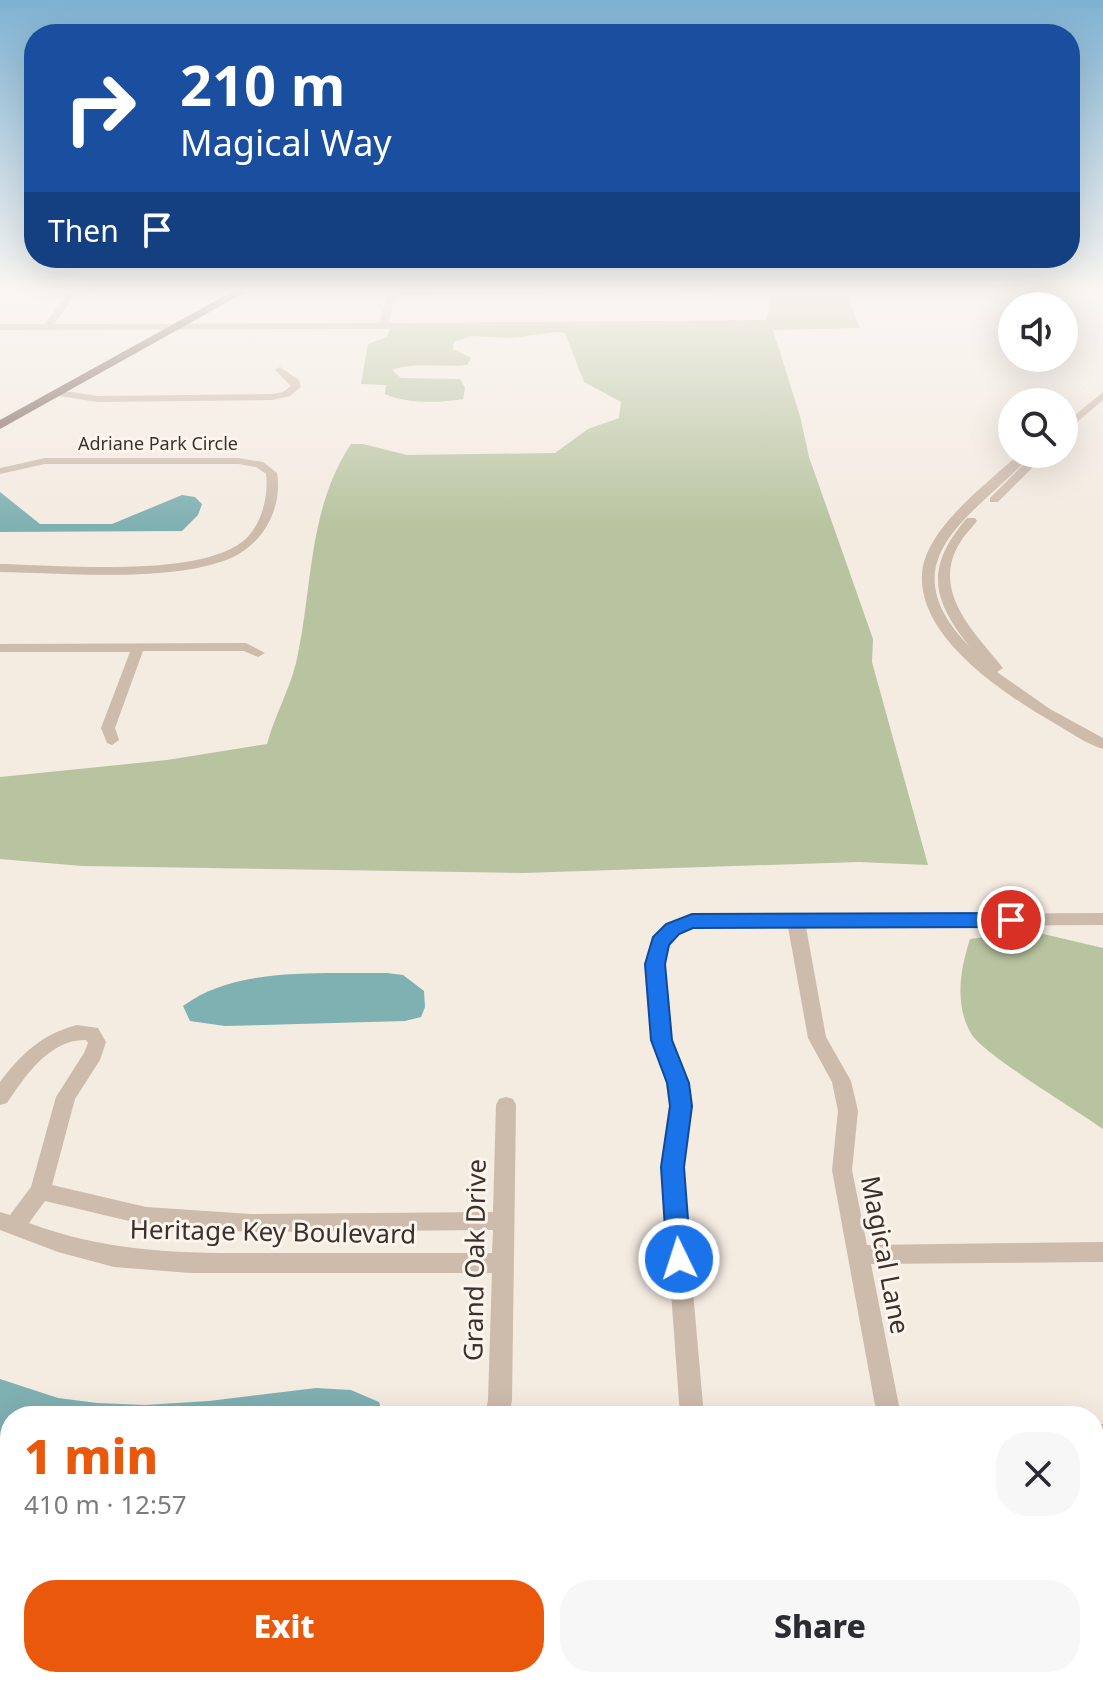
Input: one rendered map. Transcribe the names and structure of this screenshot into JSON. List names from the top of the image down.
{
  "streets": {
    "street": [
      "Adriane Park Circle",
      "Heritage Key Boulevard",
      "Magical Lane",
      "Grand Oak Drive"
    ]
  },
  "crossings": [
    ["Heritage Key Boulevard", "Grand Oak Drive"]
  ],
  "page": {
    "turn": ["210 m", "Magical Way"],
    "then": "Then",
    "heading": ["1 min", "410 m · 12:57"],
    "buttons": ["Exit", "Share"]
  }
}
